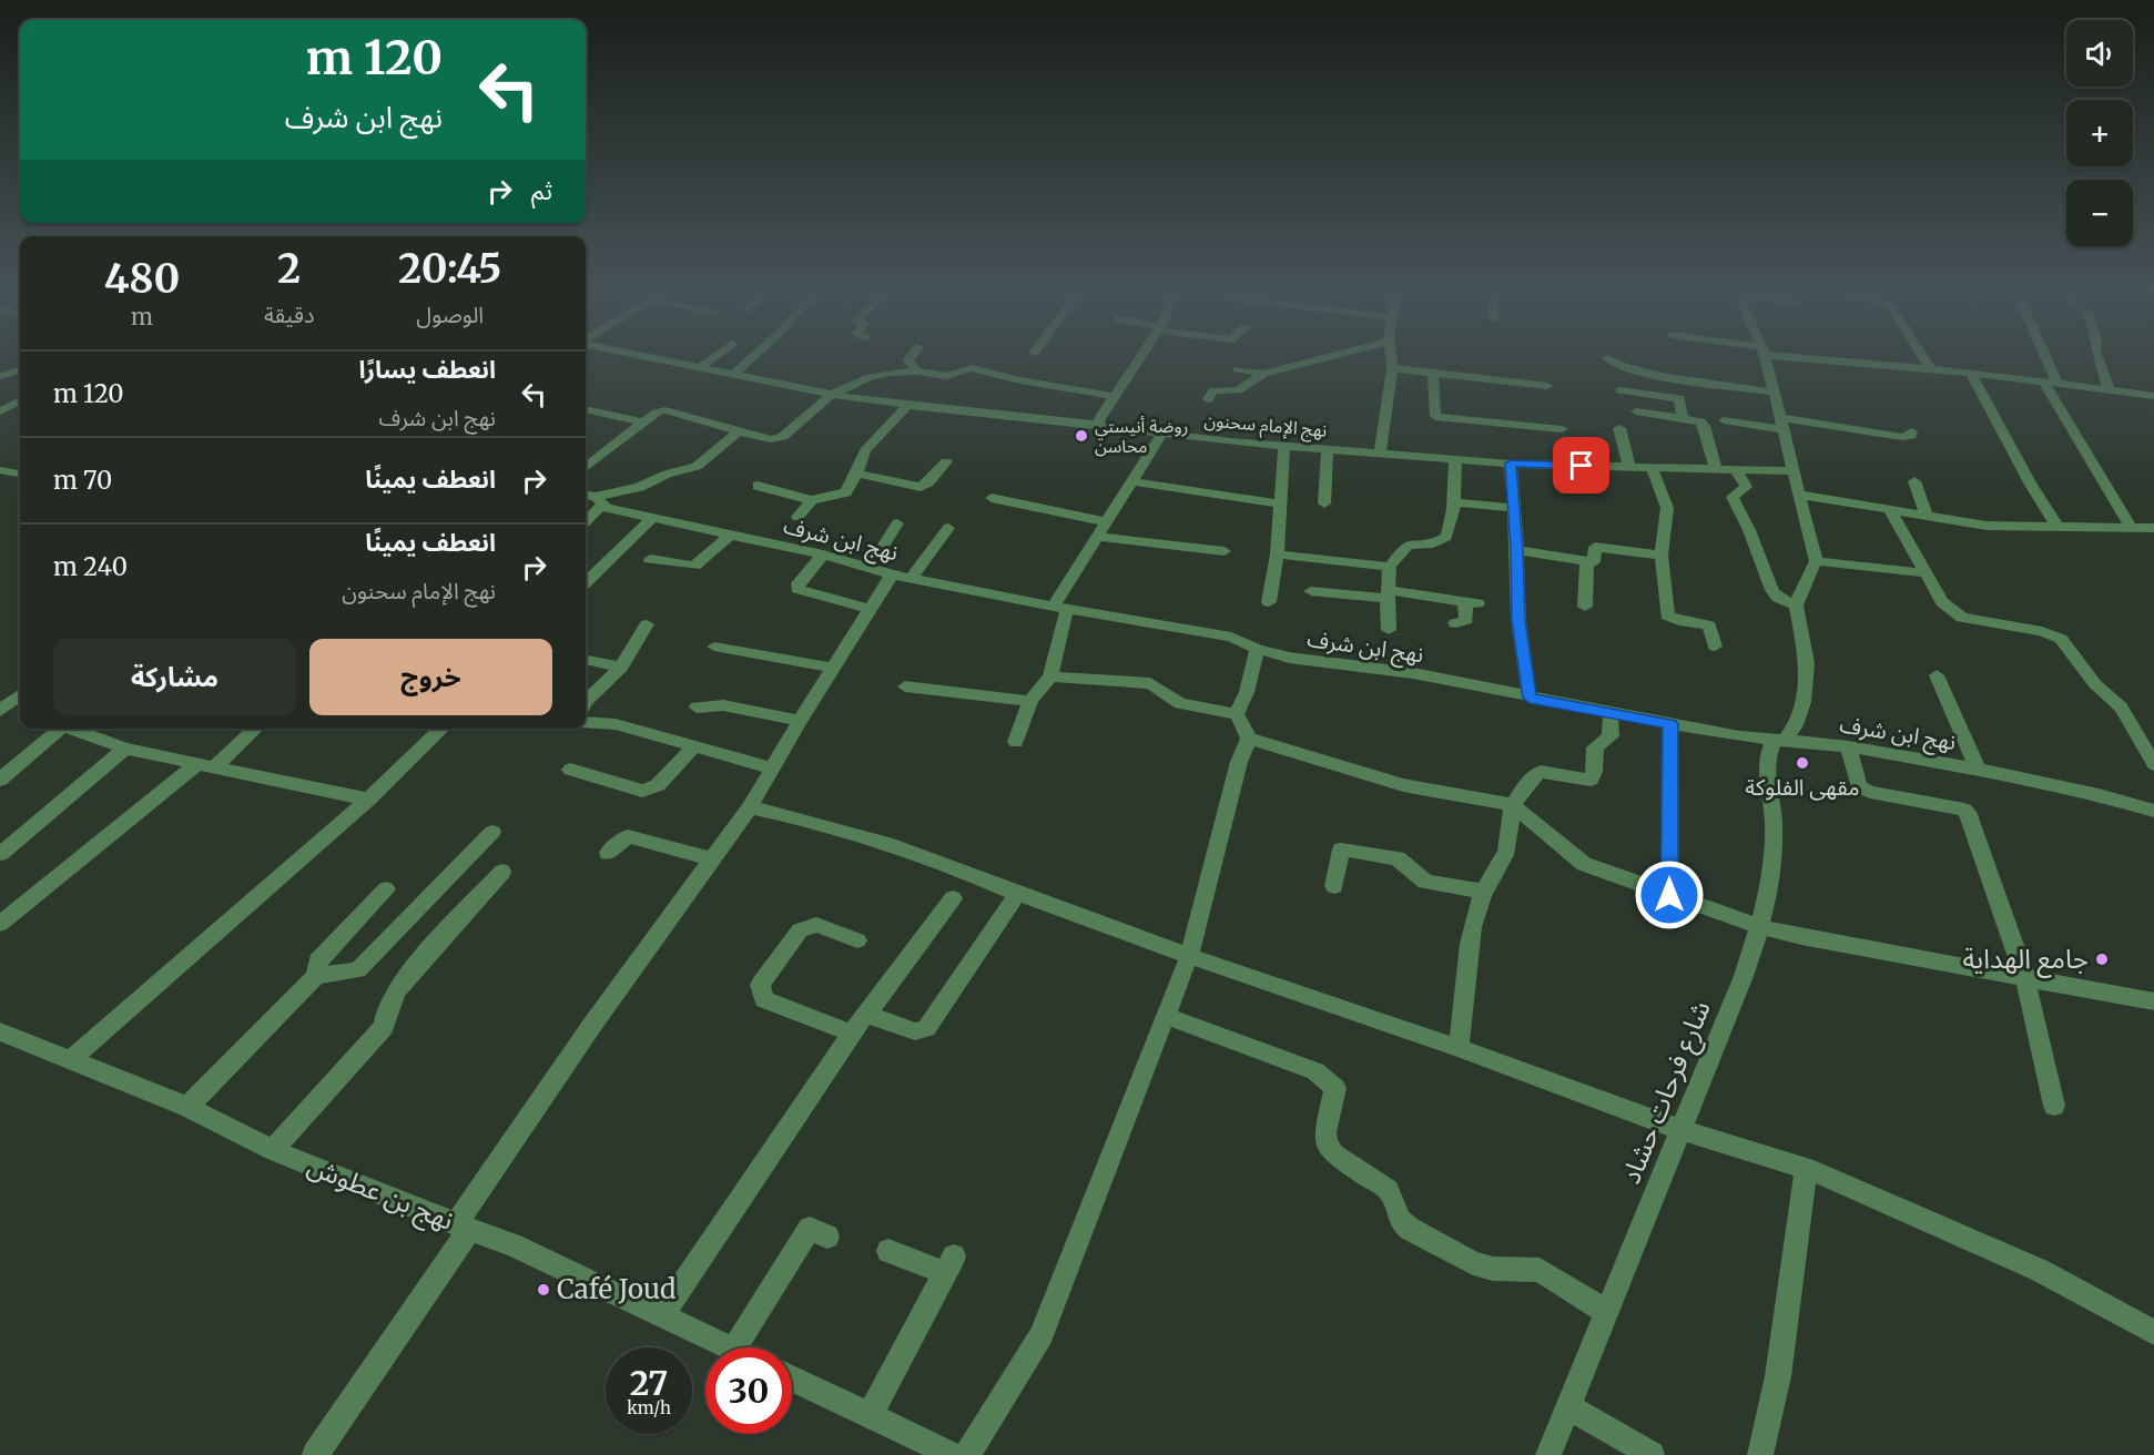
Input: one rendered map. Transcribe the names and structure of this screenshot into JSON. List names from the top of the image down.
{
  "streets": {
    "street": [
      "نهج الإمام سحنون",
      "نهج ابن شرف",
      "شارع فرحات حشاد",
      "نهج بن عطوش"
    ]
  },
  "crossings": [
    ["نهج ابن شرف", "شارع فرحات حشاد"]
  ],
  "places": [
    "روضة أنيستي محاسن",
    "مقهى الفلوكة",
    "جامع الهداية",
    "Café Joud"
  ],
  "page": {
    "map_buttons": ["+", "−"],
    "turn": ["120 m", "نهج ابن شرف"],
    "then": "ثم",
    "eta": [
      "20:45",
      "الوصول",
      "2",
      "دقيقة",
      "480",
      "m"
    ],
    "list": [
      {
        "name": "انعطف يسارًا",
        "note": "نهج ابن شرف",
        "value": "120 m"
      },
      {
        "name": "انعطف يمينًا",
        "value": "70 m"
      },
      {
        "name": "انعطف يمينًا",
        "note": "نهج الإمام سحنون",
        "value": "240 m"
      }
    ],
    "buttons": ["خروج", "مشاركة"],
    "speed": "27 km/h",
    "limit": "30"
  }
}
